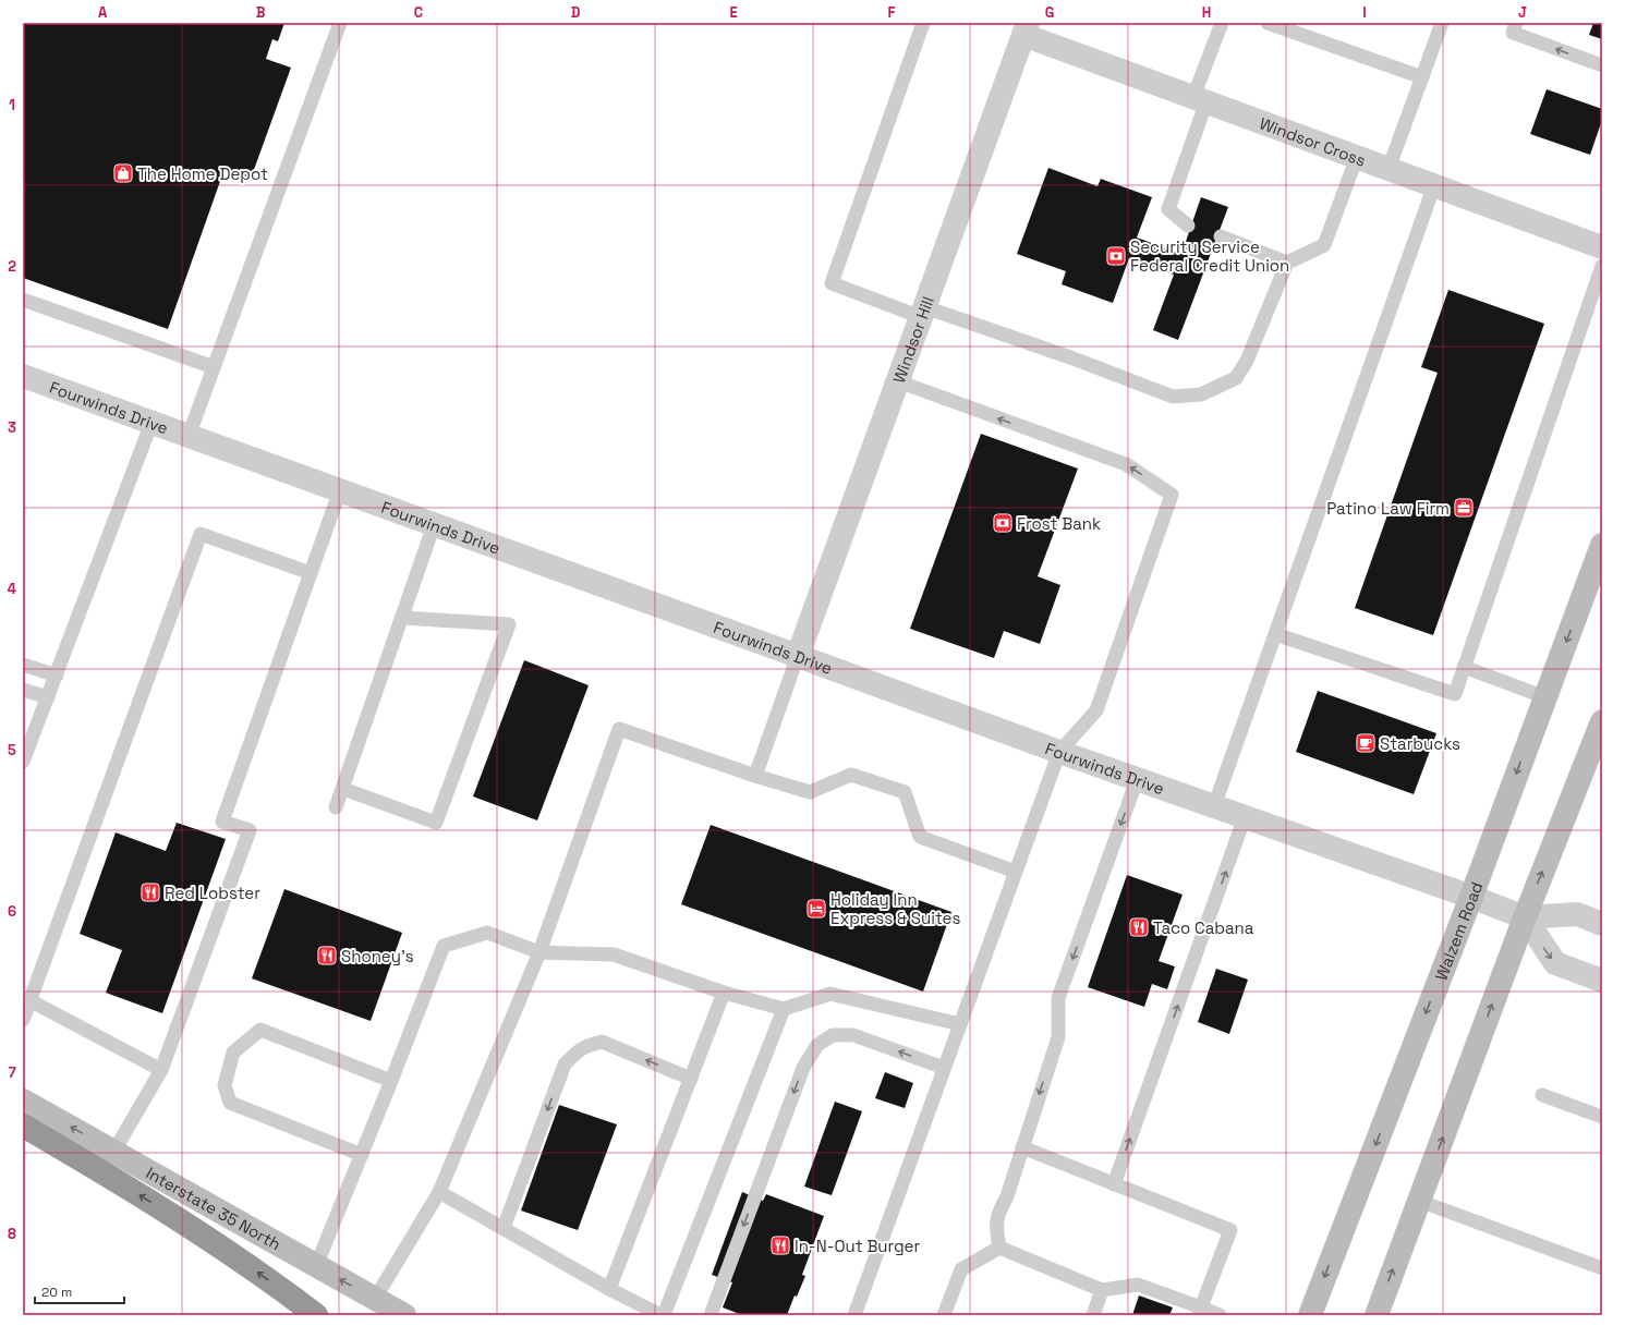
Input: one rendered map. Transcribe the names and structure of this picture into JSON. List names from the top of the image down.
{
  "streets": {
    "main road": ["Walzem Road", "Interstate 35 North"],
    "street": ["Windsor Cross", "Windsor Hill", "Fourwinds Drive"]
  },
  "crossings": [
    ["Windsor Cross", "Windsor Hill"],
    ["Windsor Hill", "Fourwinds Drive"],
    ["Fourwinds Drive", "Walzem Road"]
  ],
  "one_way": ["Interstate 35 North"],
  "places": {
    "shop": ["The Home Depot"],
    "bank": ["Security Service Federal Credit Union", "Frost Bank"],
    "office": ["Patino Law Firm"],
    "cafe": ["Starbucks"],
    "restaurant": [
      "Red Lobster",
      "Taco Cabana",
      "Shoney's",
      "In-N-Out Burger"
    ],
    "hotel": ["Holiday Inn Express & Suites"]
  },
  "scale_bar": "20 m",
  "grid": {
    "columns": [
      "A",
      "B",
      "C",
      "D",
      "E",
      "F",
      "G",
      "H",
      "I",
      "J"
    ],
    "rows": [
      "1",
      "2",
      "3",
      "4",
      "5",
      "6",
      "7",
      "8"
    ]
  }
}
